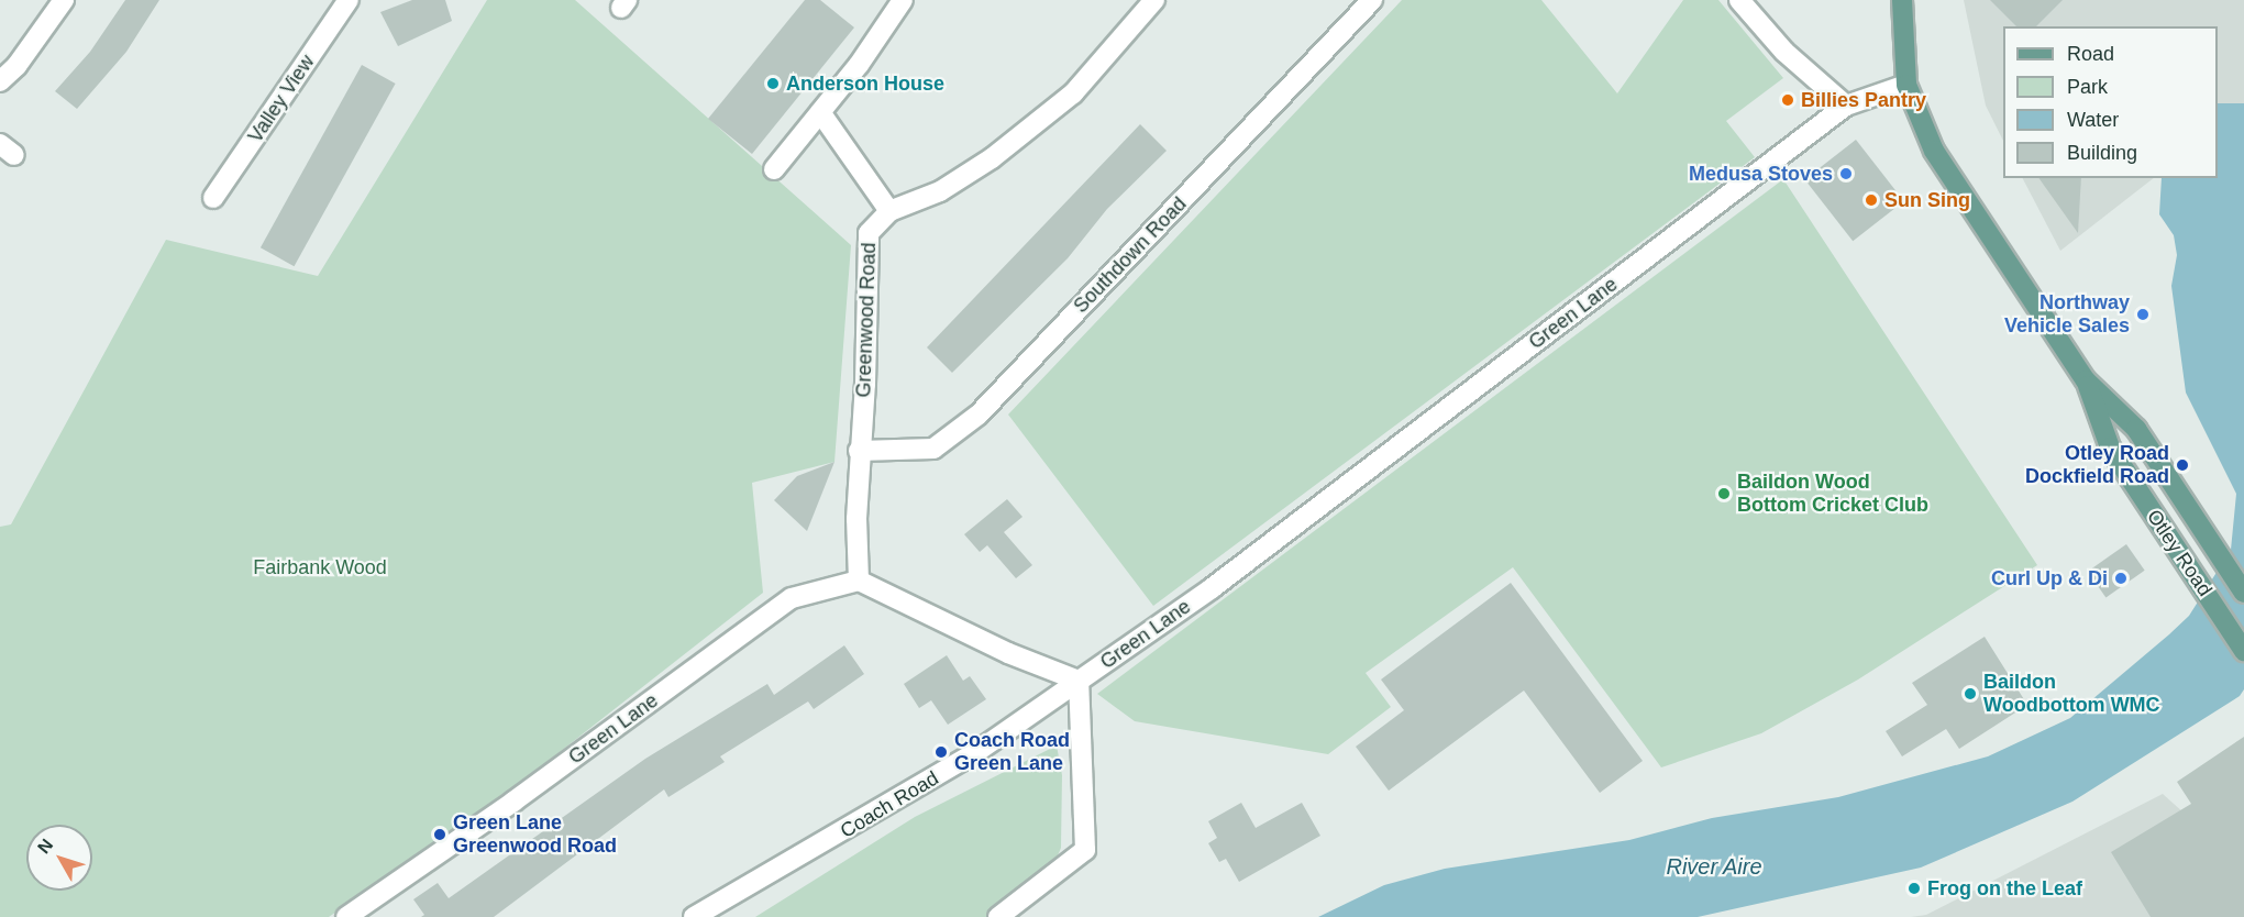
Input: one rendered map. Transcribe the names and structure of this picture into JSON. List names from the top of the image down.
{
  "streets": {
    "main road": ["Otley Road"],
    "street": [
      "Valley View",
      "Southdown Road",
      "Green Lane",
      "Greenwood Road",
      "Coach Road"
    ]
  },
  "crossings": [
    ["Southdown Road", "Greenwood Road"],
    ["Green Lane", "Greenwood Road"],
    ["Green Lane", "Otley Road"],
    ["Green Lane", "Coach Road"]
  ],
  "water": ["River Aire"],
  "parks": ["Fairbank Wood"],
  "places": [
    "Anderson House",
    "Billies Pantry",
    "Medusa Stoves",
    "Sun Sing",
    "Northway Vehicle Sales",
    "Otley Road Dockfield Road",
    "Baildon Wood Bottom Cricket Club",
    "Curl Up & Di",
    "Baildon Woodbottom WMC",
    "Coach Road Green Lane",
    "Green Lane Greenwood Road",
    "Frog on the Leaf"
  ],
  "legend": [
    "Road",
    "Park",
    "Water",
    "Building"
  ],
  "north": "top left"
}
